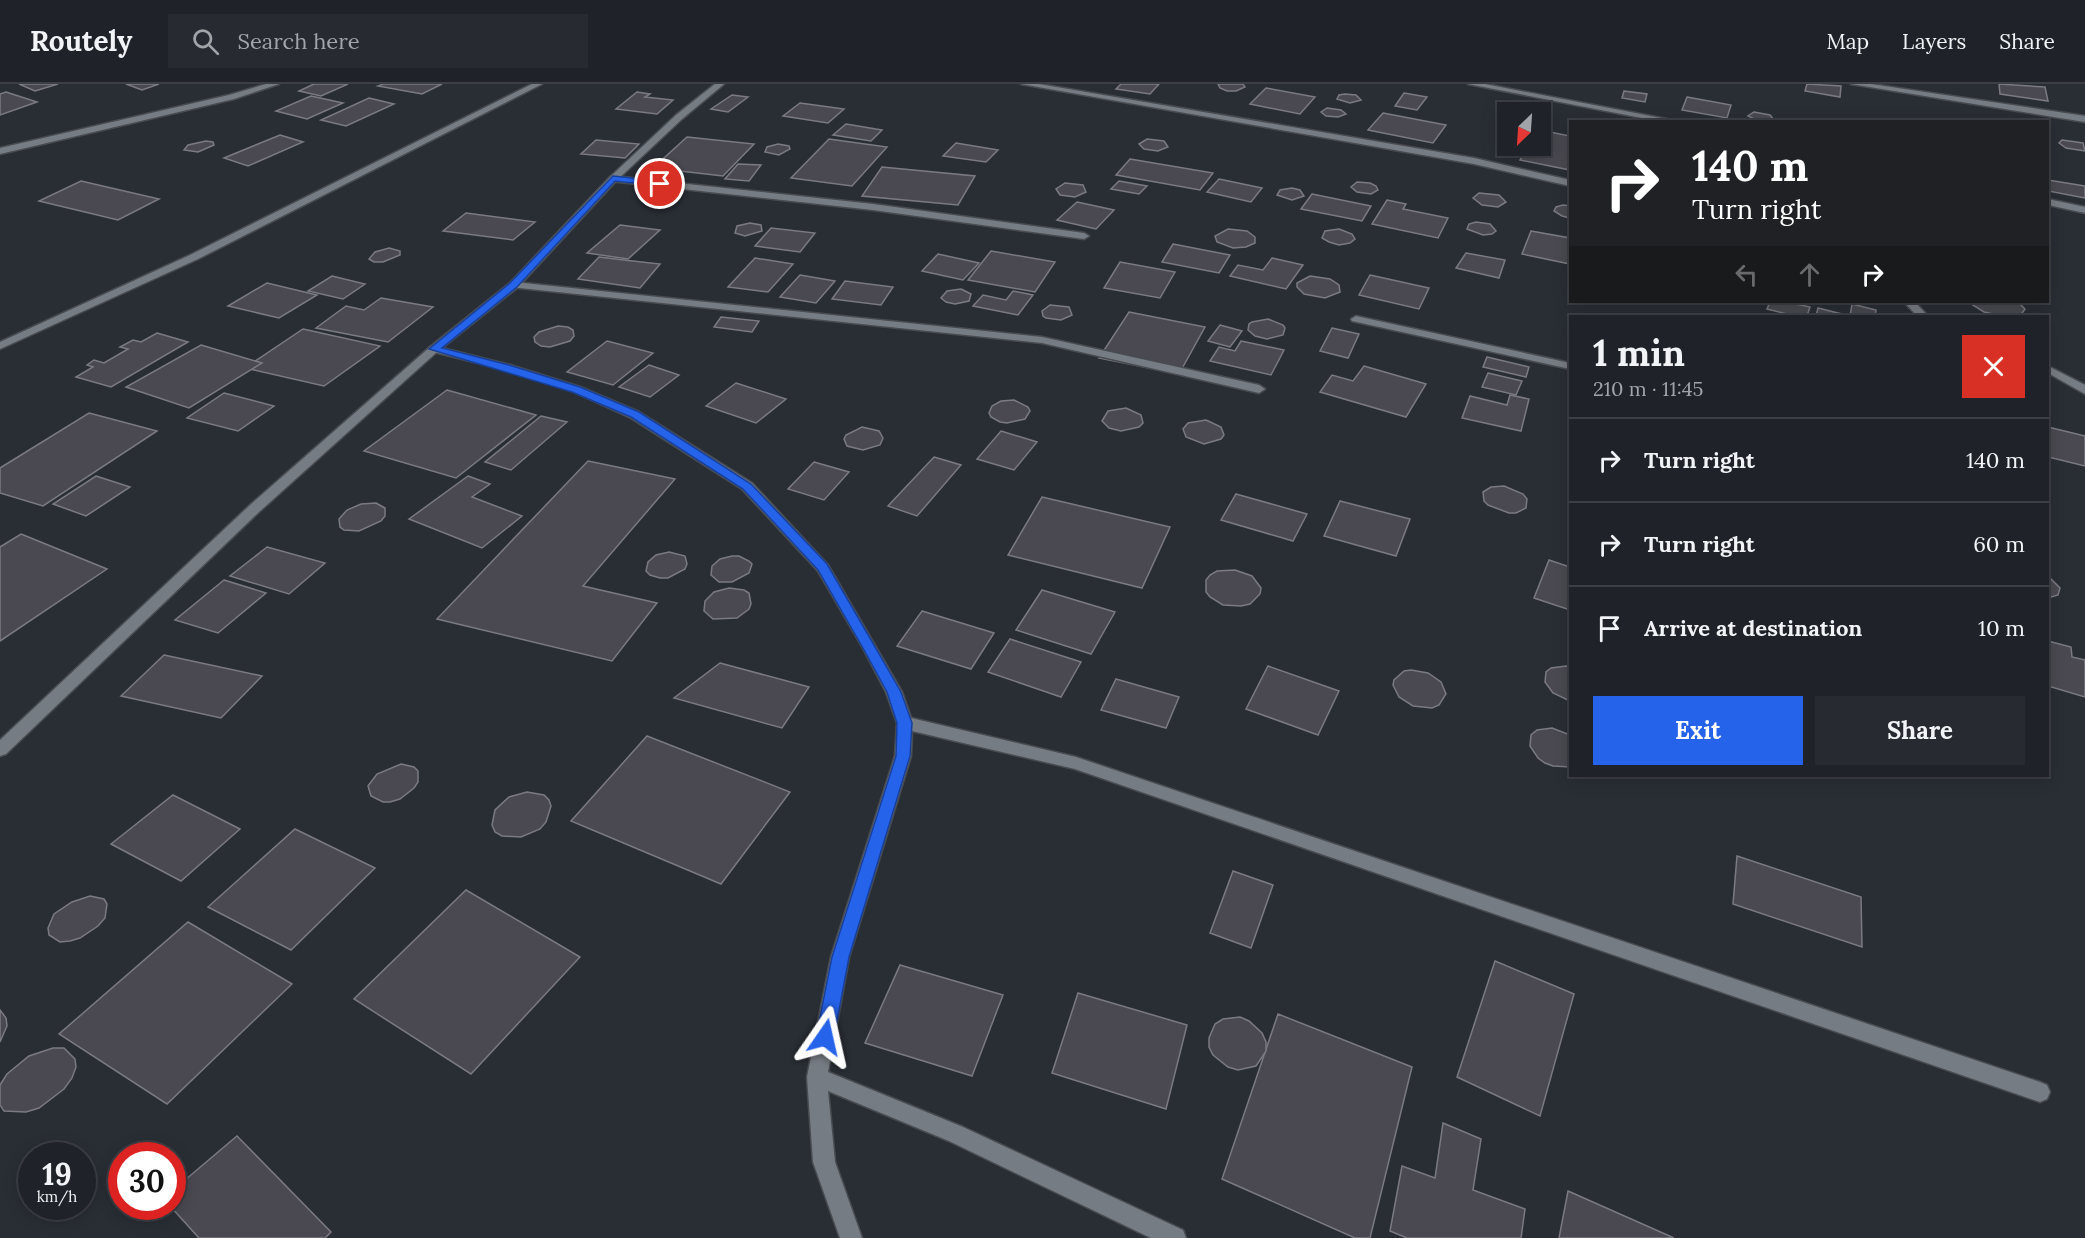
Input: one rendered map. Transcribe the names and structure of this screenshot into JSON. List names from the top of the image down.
{
  "north": "bottom left",
  "page": {
    "header": "Routely",
    "search": "Search here",
    "nav": ["Map", "Layers", "Share"],
    "turn": ["140 m", "Turn right"],
    "heading": ["1 min", "210 m · 11:45"],
    "list": [
      {
        "name": "Turn right",
        "value": "140 m"
      },
      {
        "name": "Turn right",
        "value": "60 m"
      },
      {
        "name": "Arrive at destination",
        "value": "10 m"
      }
    ],
    "buttons": ["Exit", "Share"],
    "speed": "19 km/h",
    "limit": "30"
  }
}
